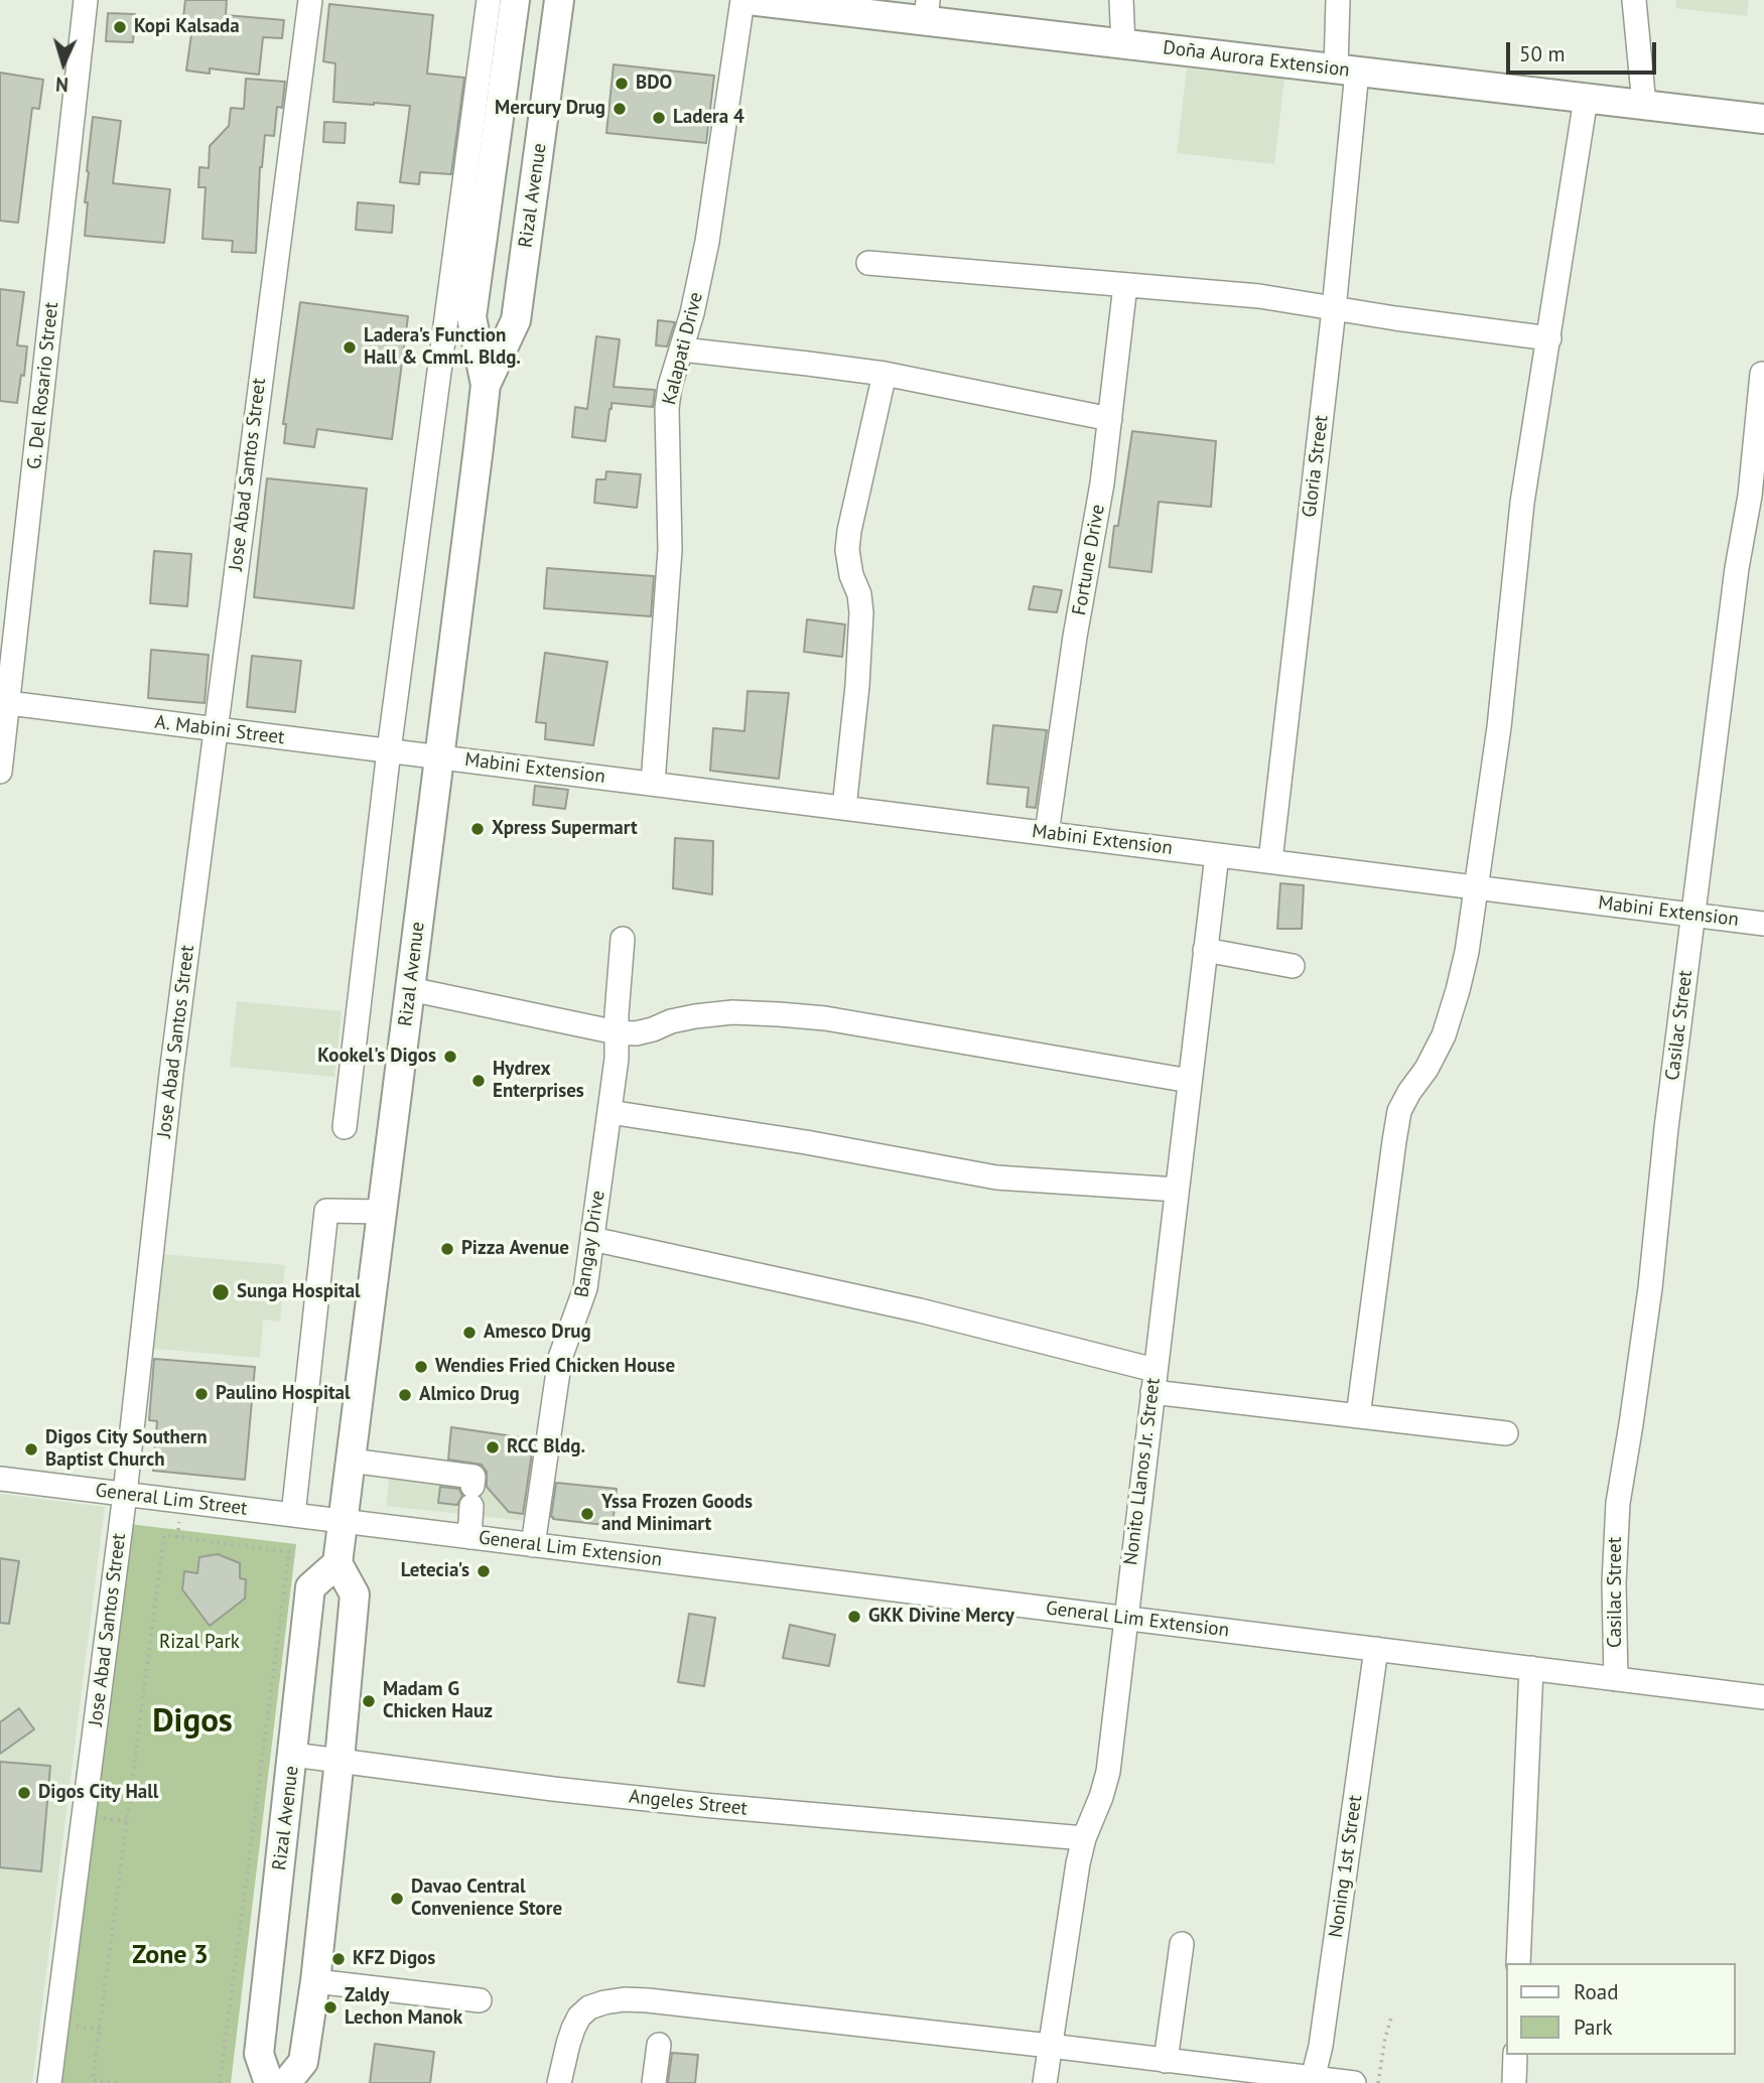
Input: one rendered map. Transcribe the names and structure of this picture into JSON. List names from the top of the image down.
{
  "streets": {
    "main road": ["Doña Aurora Extension", "Rizal Avenue"],
    "street": [
      "Kalapati Drive",
      "G. Del Rosario Street",
      "Gloria Street",
      "Jose Abad Santos Street",
      "Fortune Drive",
      "A. Mabini Street",
      "Mabini Extension",
      "Casilac Street",
      "Bangay Drive",
      "Nonito Llanos Jr. Street",
      "General Lim Street",
      "General Lim Extension",
      "Angeles Street",
      "Noning 1st Street"
    ]
  },
  "crossings": [
    ["Doña Aurora Extension", "Gloria Street"],
    ["Rizal Avenue", "A. Mabini Street"],
    ["Rizal Avenue", "Mabini Extension"],
    ["Rizal Avenue", "General Lim Street"],
    ["Rizal Avenue", "General Lim Extension"],
    ["Rizal Avenue", "Angeles Street"],
    ["Kalapati Drive", "Mabini Extension"],
    ["G. Del Rosario Street", "A. Mabini Street"],
    ["Gloria Street", "Mabini Extension"],
    ["Jose Abad Santos Street", "A. Mabini Street"],
    ["Jose Abad Santos Street", "General Lim Street"],
    ["Fortune Drive", "Mabini Extension"],
    ["A. Mabini Street", "Mabini Extension"],
    ["Mabini Extension", "Casilac Street"],
    ["Mabini Extension", "Nonito Llanos Jr. Street"],
    ["Casilac Street", "General Lim Extension"],
    ["Bangay Drive", "General Lim Extension"],
    ["Nonito Llanos Jr. Street", "General Lim Extension"],
    ["Nonito Llanos Jr. Street", "Angeles Street"],
    ["General Lim Street", "General Lim Extension"],
    ["General Lim Extension", "Noning 1st Street"]
  ],
  "districts": ["Digos", "Zone 3"],
  "parks": ["Rizal Park"],
  "places": [
    "Kopi Kalsada",
    "BDO",
    "Mercury Drug",
    "Ladera 4",
    "Ladera's Function Hall & Cmml. Bldg.",
    "Xpress Supermart",
    "Kookel's Digos",
    "Hydrex Enterprises",
    "Pizza Avenue",
    "Sunga Hospital",
    "Amesco Drug",
    "Wendies Fried Chicken House",
    "Paulino Hospital",
    "Almico Drug",
    "RCC Bldg.",
    "Digos City Southern Baptist Church",
    "Yssa Frozen Goods and Minimart",
    "Letecia's",
    "GKK Divine Mercy",
    "Madam G Chicken Hauz",
    "Digos City Hall",
    "Davao Central Convenience Store",
    "KFZ Digos",
    "Zaldy Lechon Manok"
  ],
  "legend": ["Road", "Park"],
  "scale_bar": "50 m",
  "north": "bottom"
}
